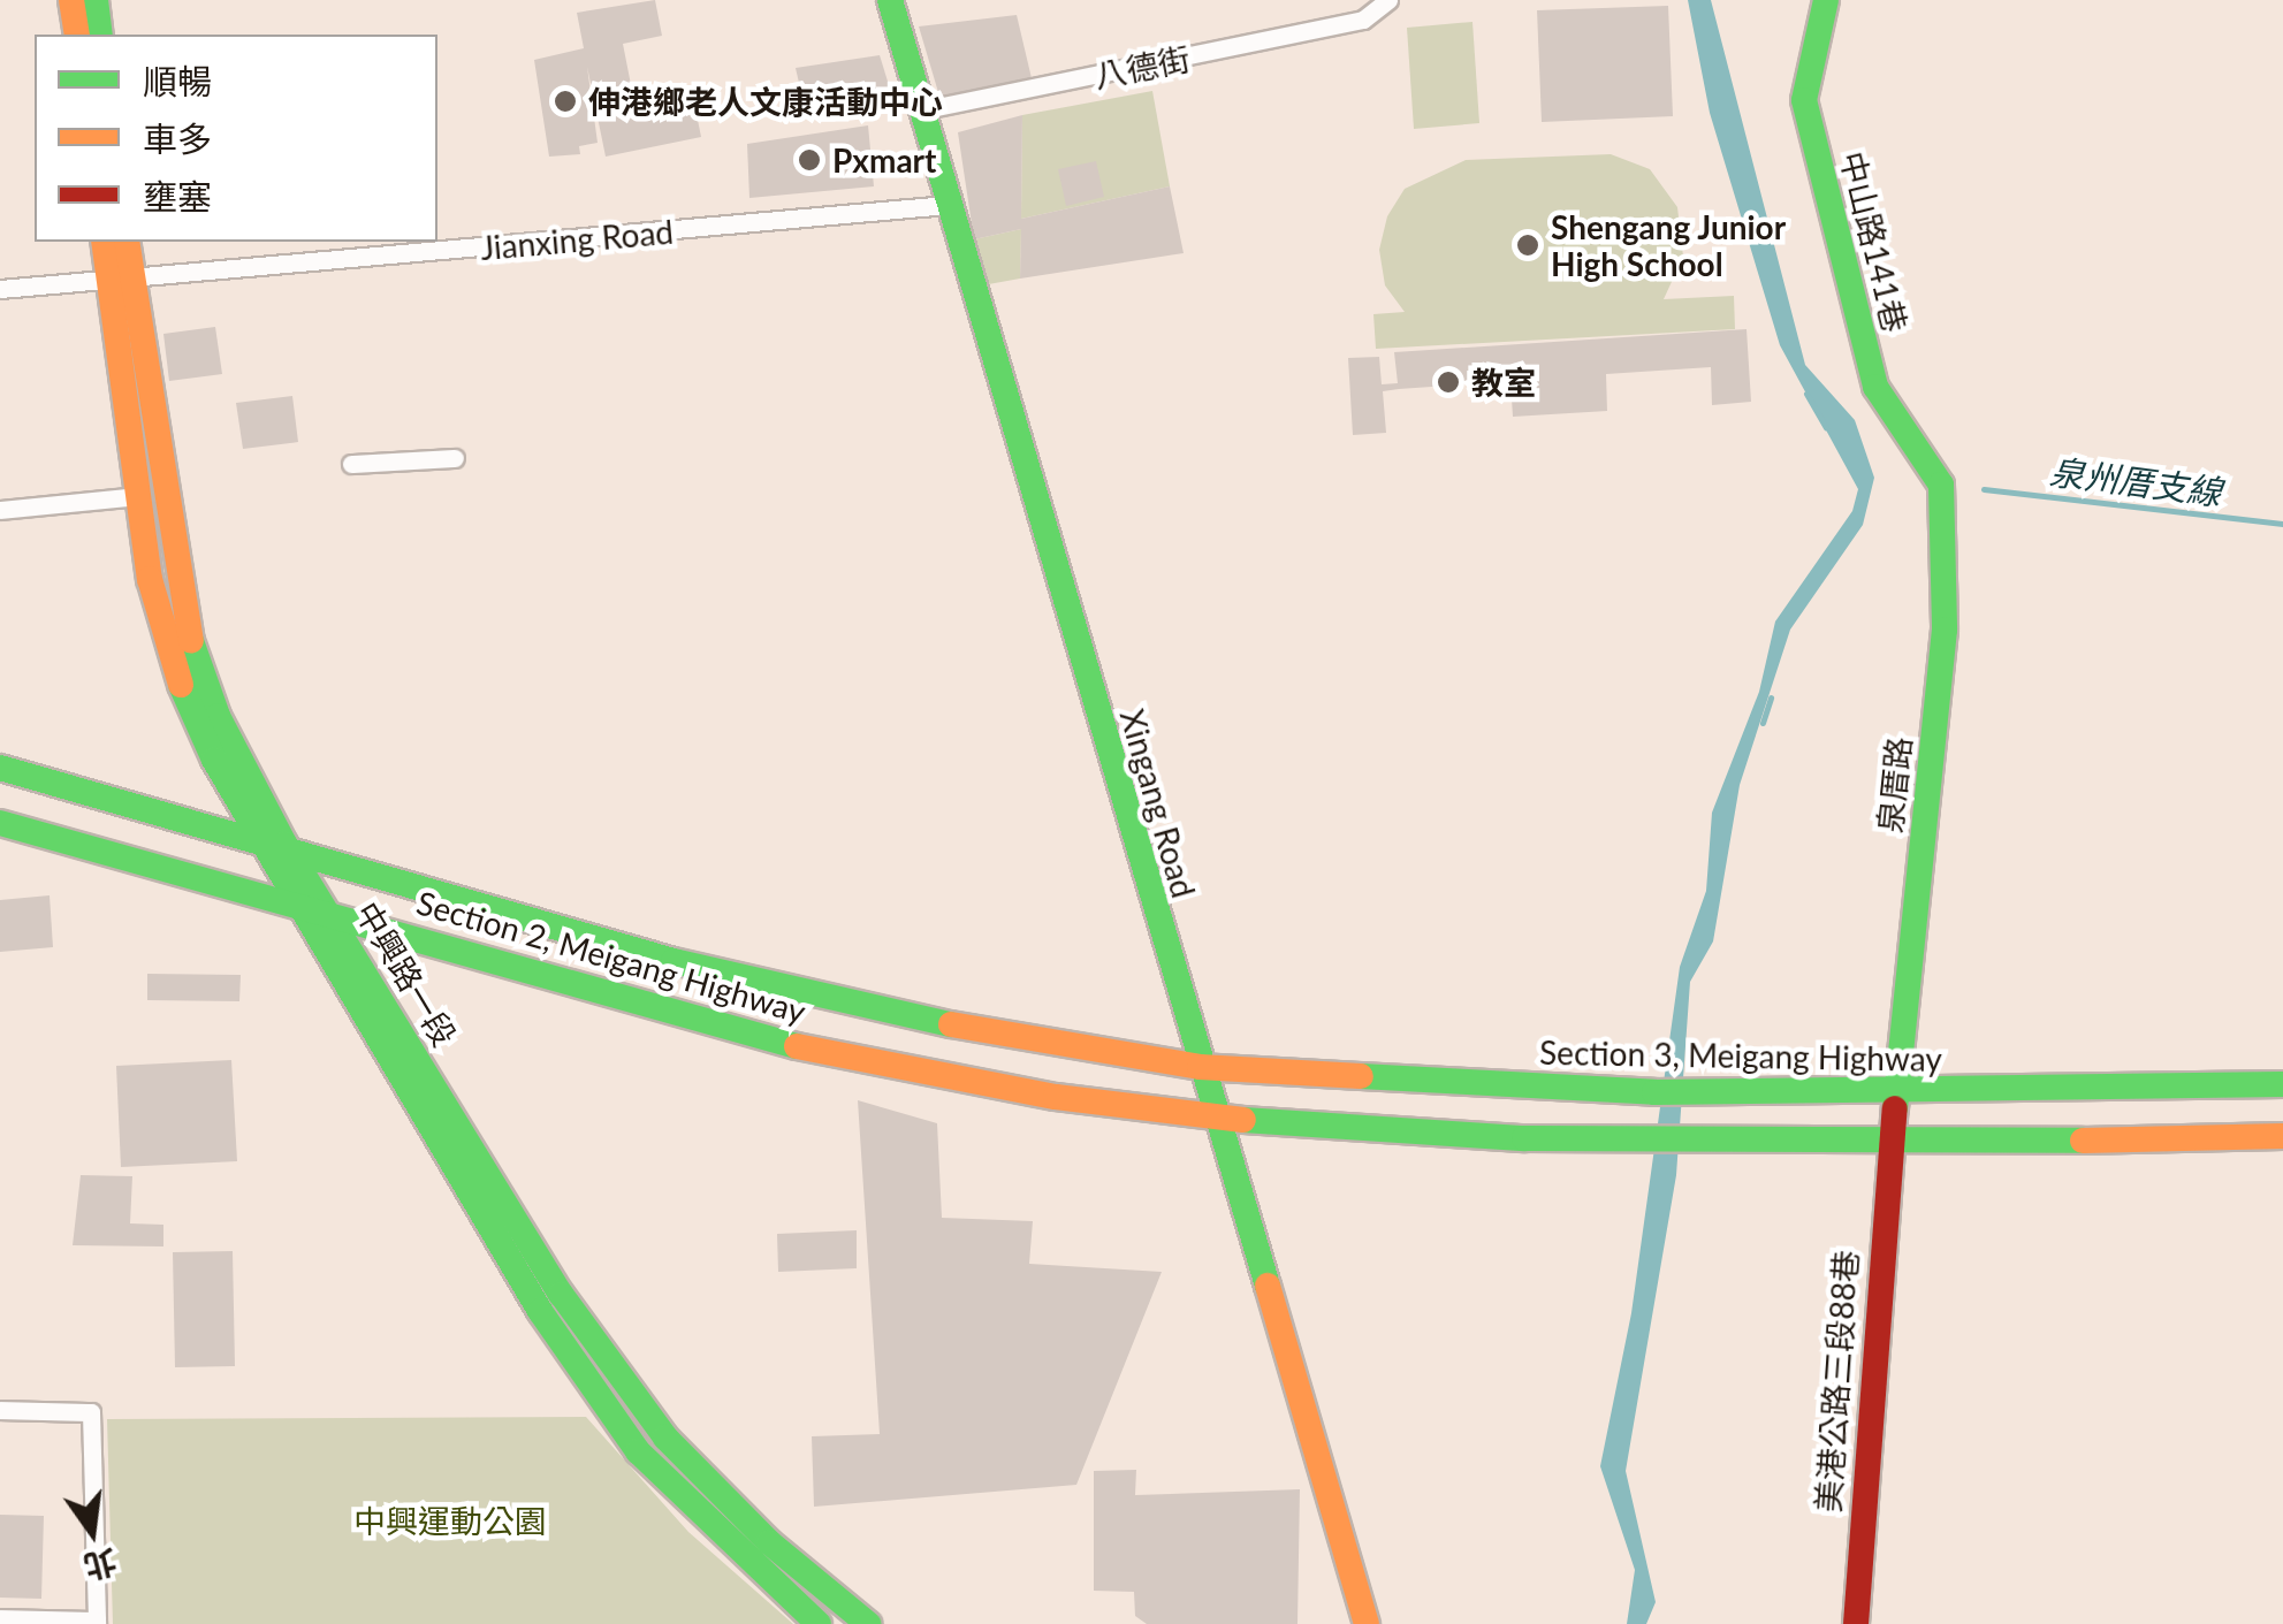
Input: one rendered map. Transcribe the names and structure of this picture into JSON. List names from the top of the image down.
{
  "streets": {
    "main road": [
      "中山路141巷",
      "泉厝路",
      "Xingang Road",
      "Section 2, Meigang Highway",
      "中興路一段",
      "Section 3, Meigang Highway",
      "美港公路三段88巷"
    ],
    "street": ["八德街", "Jianxing Road"]
  },
  "crossings": [
    ["八德街", "Xingang Road"],
    ["Jianxing Road", "Xingang Road"],
    ["Jianxing Road", "中興路一段"],
    ["中山路141巷", "泉厝路"],
    ["泉厝路", "Section 3, Meigang Highway"],
    ["泉厝路", "美港公路三段88巷"],
    ["Xingang Road", "Section 2, Meigang Highway"],
    ["Xingang Road", "Section 3, Meigang Highway"],
    ["Section 2, Meigang Highway", "中興路一段"],
    ["Section 2, Meigang Highway", "Section 3, Meigang Highway"]
  ],
  "water": ["泉州厝支線"],
  "parks": ["中興運動公園"],
  "places": [
    "伸港鄉老人文康活動中心",
    "Pxmart",
    "Shengang Junior High School",
    "教室"
  ],
  "legend": ["順暢", "車多", "壅塞"],
  "north": "bottom"
}
